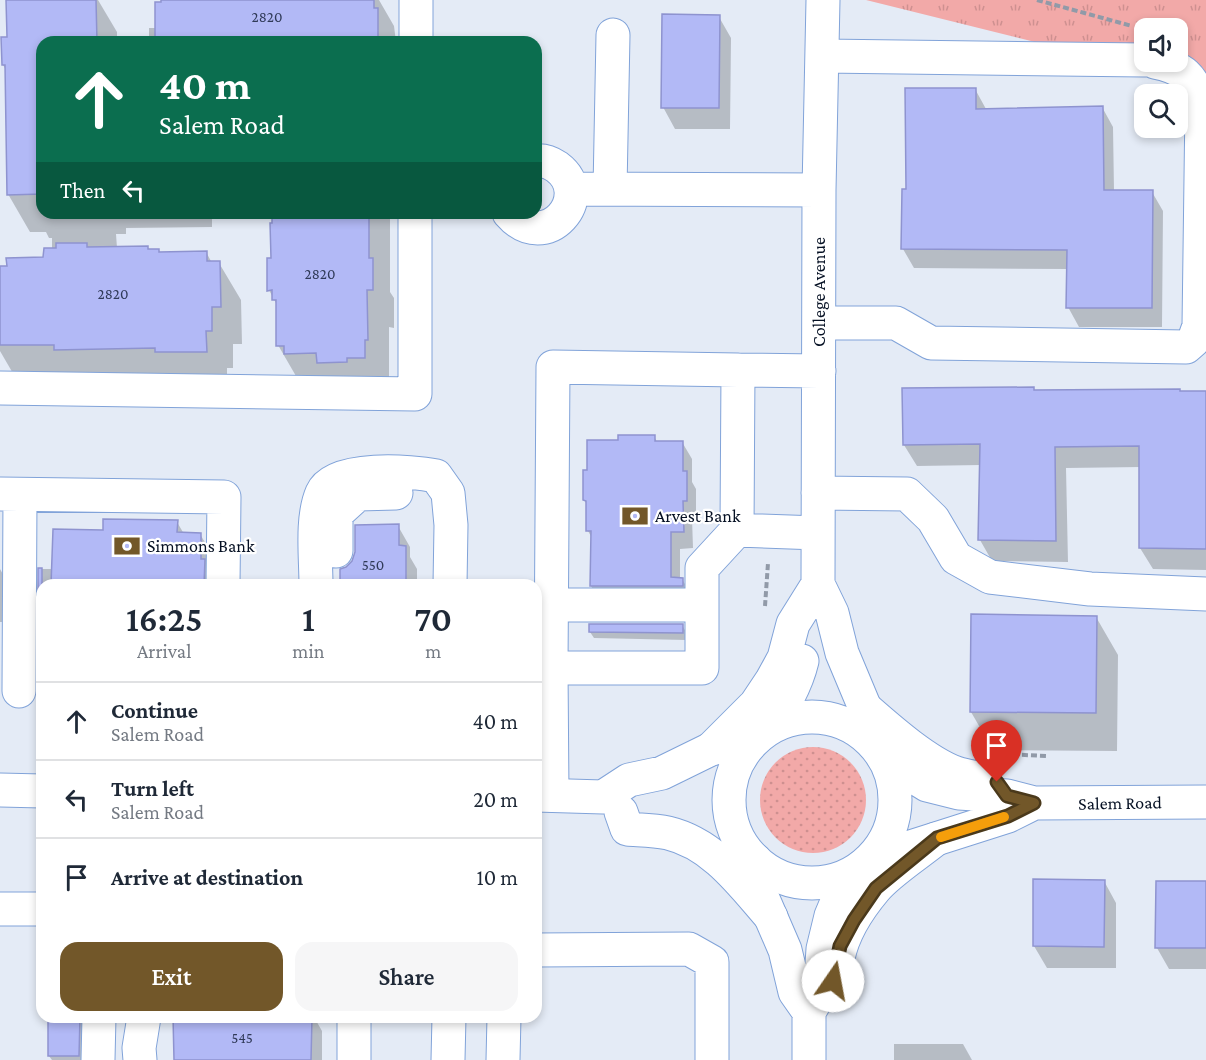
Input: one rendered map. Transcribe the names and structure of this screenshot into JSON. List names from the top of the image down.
{
  "streets": {
    "main road": ["College Avenue", "Salem Road"]
  },
  "crossings": [
    ["College Avenue", "Salem Road"]
  ],
  "places": {
    "bank": ["Arvest Bank", "Simmons Bank"]
  },
  "house_numbers": [
    "2820",
    "2820",
    "2820",
    "550",
    "545"
  ],
  "page": {
    "turn": ["40 m", "Salem Road"],
    "then": "Then",
    "eta": [
      "16:25",
      "Arrival",
      "1",
      "min",
      "70",
      "m"
    ],
    "list": [
      {
        "name": "Continue",
        "note": "Salem Road",
        "value": "40 m"
      },
      {
        "name": "Turn left",
        "note": "Salem Road",
        "value": "20 m"
      },
      {
        "name": "Arrive at destination",
        "value": "10 m"
      }
    ],
    "buttons": ["Exit", "Share"]
  }
}
